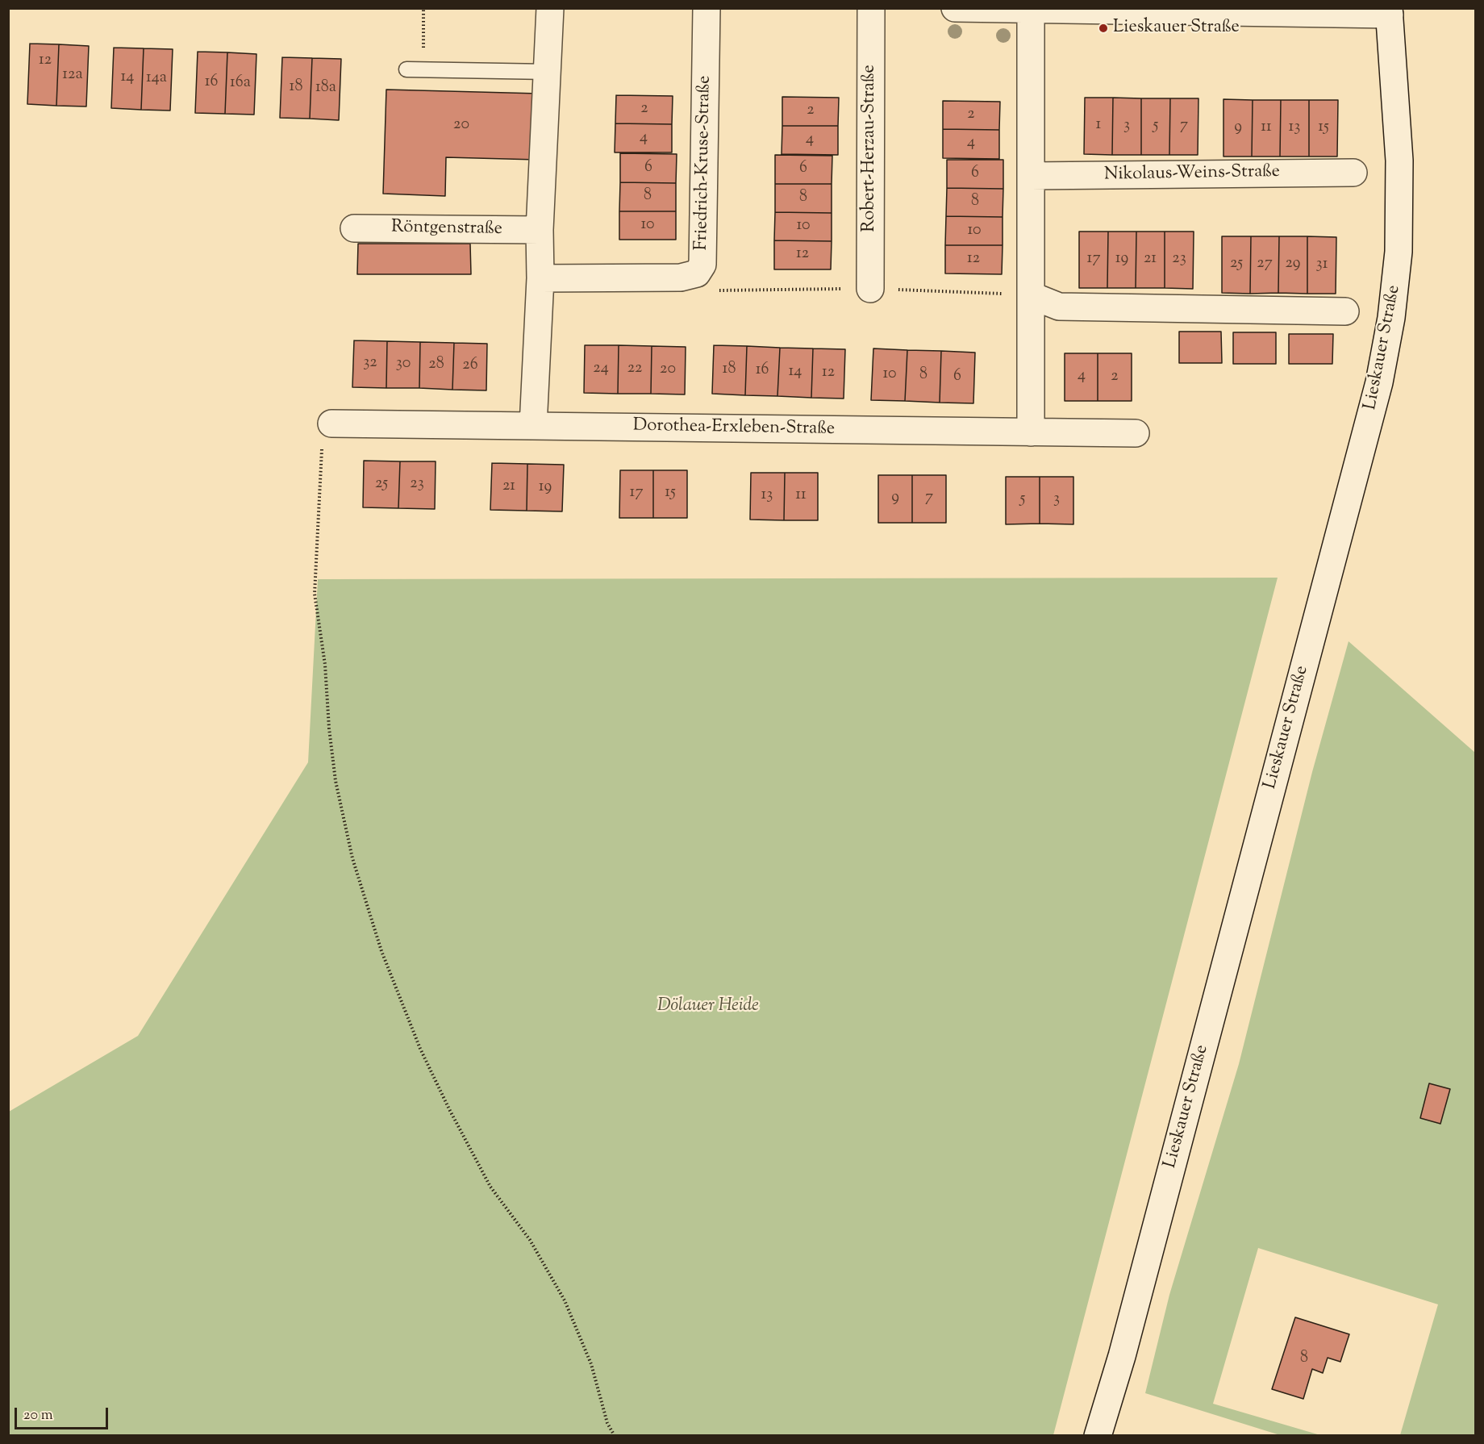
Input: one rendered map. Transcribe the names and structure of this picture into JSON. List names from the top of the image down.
{
  "streets": {
    "street": [
      "Robert-Herzau-Straße",
      "Friedrich-Kruse-Straße",
      "Nikolaus-Weins-Straße",
      "Röntgenstraße",
      "Lieskauer Straße",
      "Dorothea-Erxleben-Straße"
    ]
  },
  "parks": ["Dölauer Heide"],
  "places": ["Lieskauer Straße"],
  "house_numbers": [
    "12",
    "12a",
    "14",
    "14a",
    "16",
    "16a",
    "18",
    "18a",
    "2",
    "2",
    "2",
    "20",
    "1",
    "3",
    "5",
    "7",
    "9",
    "11",
    "13",
    "15",
    "4",
    "4",
    "4",
    "6",
    "6",
    "6",
    "8",
    "8",
    "8",
    "10",
    "10",
    "10",
    "12",
    "12",
    "17",
    "19",
    "21",
    "23",
    "25",
    "27",
    "29",
    "31",
    "32",
    "30",
    "28",
    "26",
    "24",
    "22",
    "20",
    "18",
    "16",
    "14",
    "12",
    "10",
    "8",
    "4",
    "6",
    "2",
    "25",
    "23",
    "21",
    "19",
    "17",
    "15",
    "13",
    "11",
    "9",
    "7",
    "5",
    "3",
    "8"
  ],
  "scale_bar": "20 m"
}
